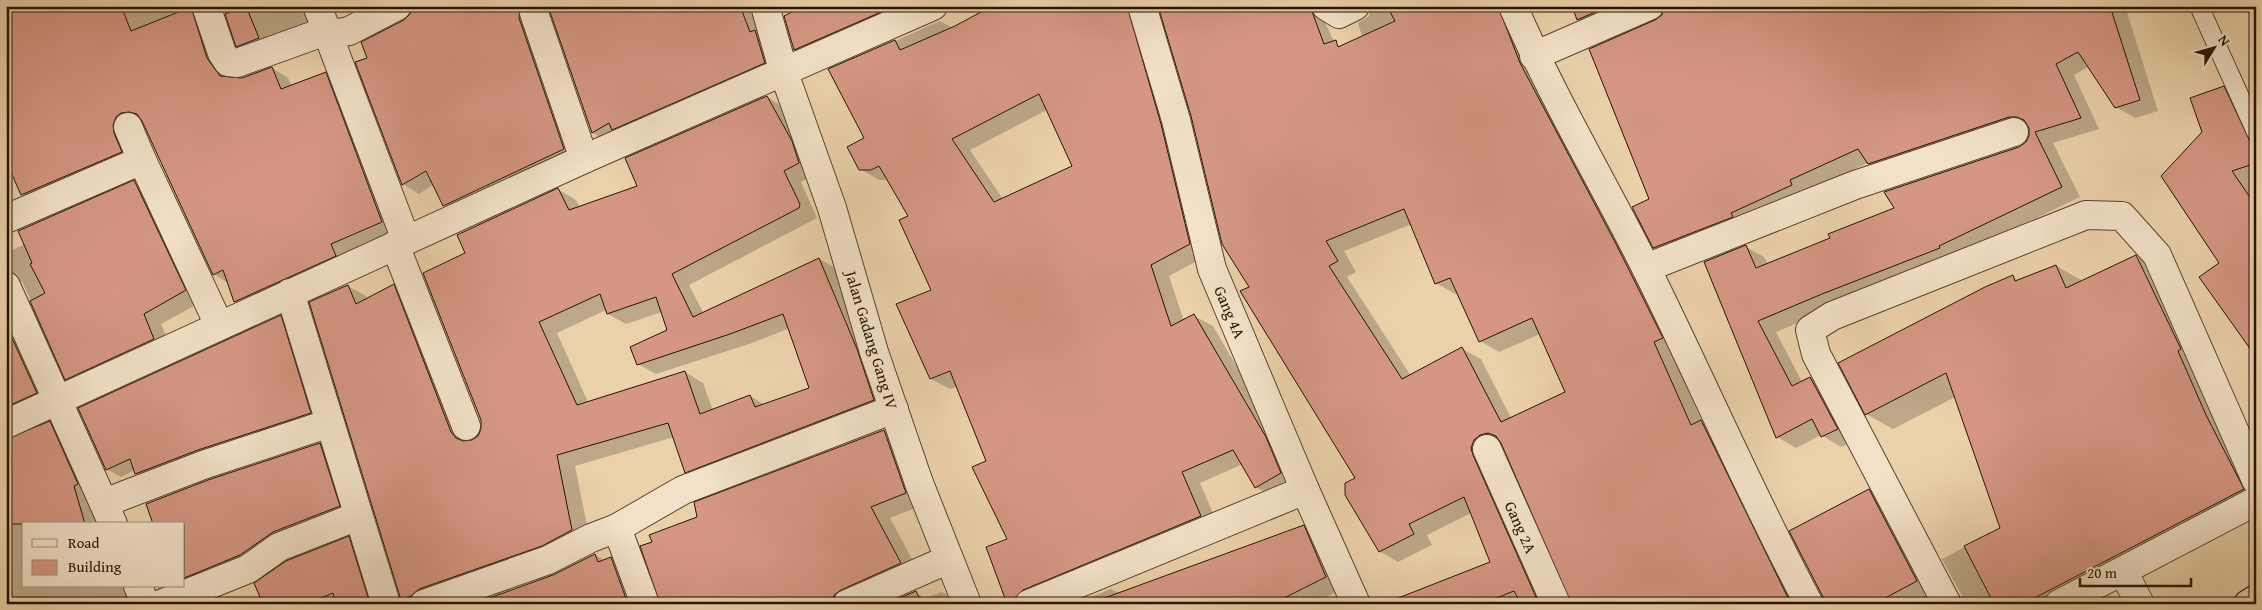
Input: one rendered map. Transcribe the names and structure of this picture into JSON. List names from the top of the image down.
{
  "streets": {
    "street": ["Gang 4A", "Jalan Gadang Gang IV", "Gang 2A"]
  },
  "legend": ["Road", "Building"],
  "scale_bar": "20 m",
  "north": "top right"
}
